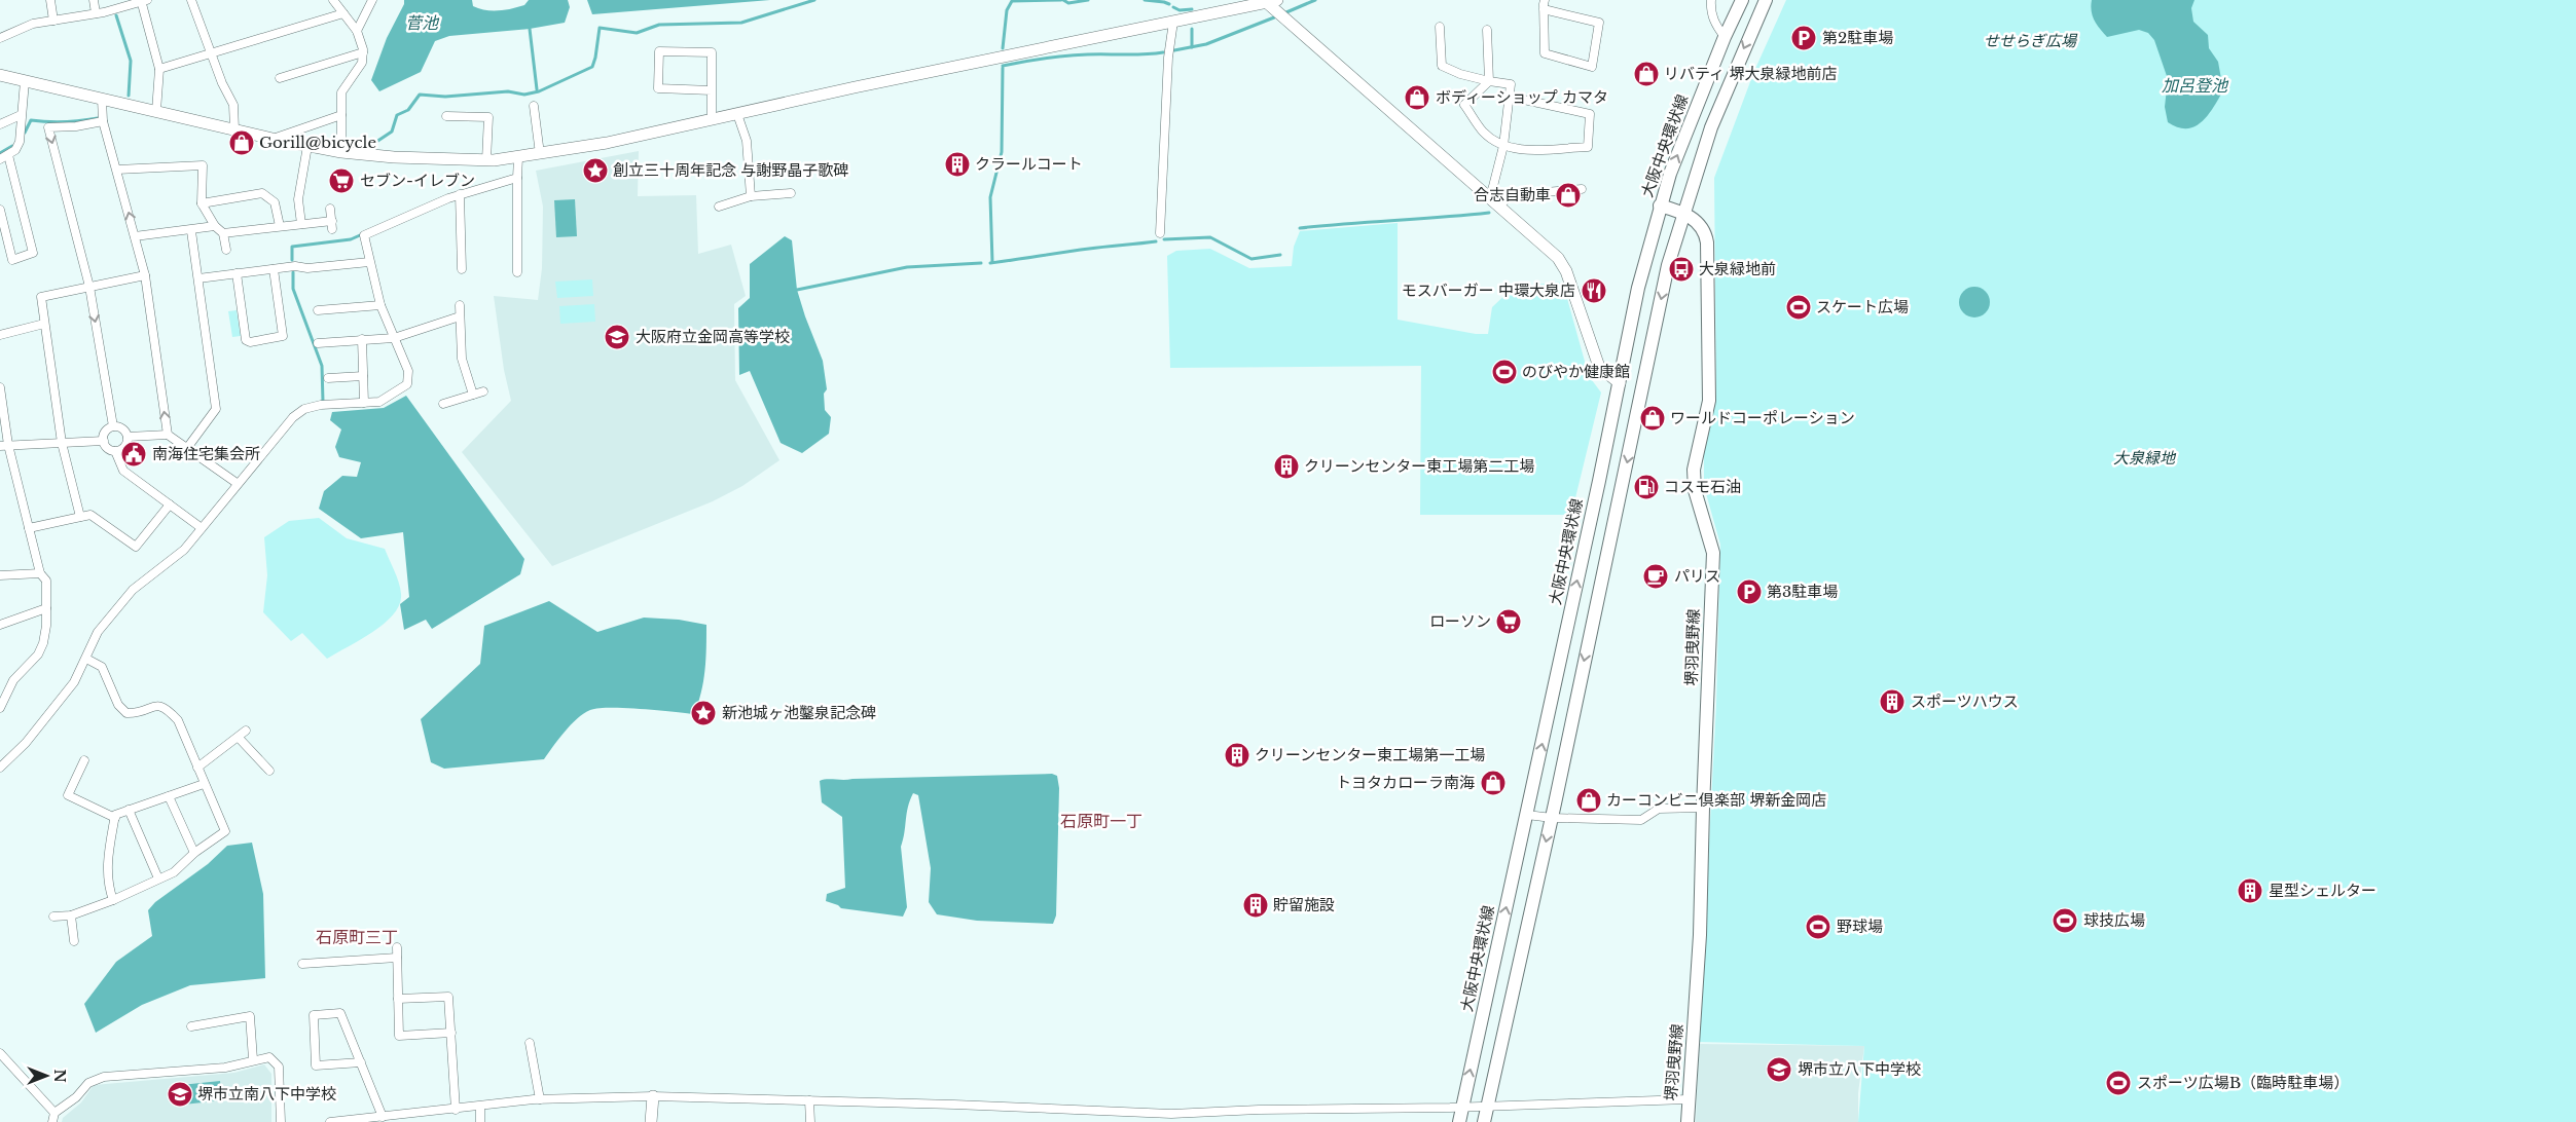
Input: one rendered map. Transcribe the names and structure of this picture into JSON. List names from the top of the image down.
{
  "streets": {
    "main road": ["大阪中央環状線", "堺羽曳野線"]
  },
  "crossings": [
    ["大阪中央環状線", "堺羽曳野線"]
  ],
  "districts": ["石原町一丁", "石原町三丁"],
  "water": ["菅池", "加呂登池"],
  "parks": ["せせらぎ広場", "大泉緑地"],
  "places": {
    "parking": ["第2駐車場", "第3駐車場"],
    "shop": [
      "リバティ 堺大泉緑地前店",
      "ボディーショップ カマタ",
      "Gorill@bicycle",
      "合志自動車",
      "ワールドコーポレーション",
      "トヨタカローラ南海",
      "カーコンビニ倶楽部 堺新金岡店"
    ],
    "building": [
      "クラールコート",
      "クリーンセンター東工場第二工場",
      "スポーツハウス",
      "クリーンセンター東工場第一工場",
      "星型シェルター",
      "貯留施設"
    ],
    "place": ["創立三十周年記念 与謝野晶子歌碑", "新池城ヶ池鑿泉記念碑"],
    "supermarket": ["セブン-イレブン", "ローソン"],
    "bus stop": ["大泉緑地前"],
    "restaurant": ["モスバーガー 中環大泉店"],
    "sports": [
      "スケート広場",
      "のびやか健康館",
      "球技広場",
      "野球場",
      "スポーツ広場B（臨時駐車場）"
    ],
    "school or university": ["大阪府立金岡高等学校", "堺市立八下中学校", "堺市立南八下中学校"],
    "public building": ["南海住宅集会所"],
    "fuel station": ["コスモ石油"],
    "cafe": ["パリス"]
  },
  "north": "right"
}
